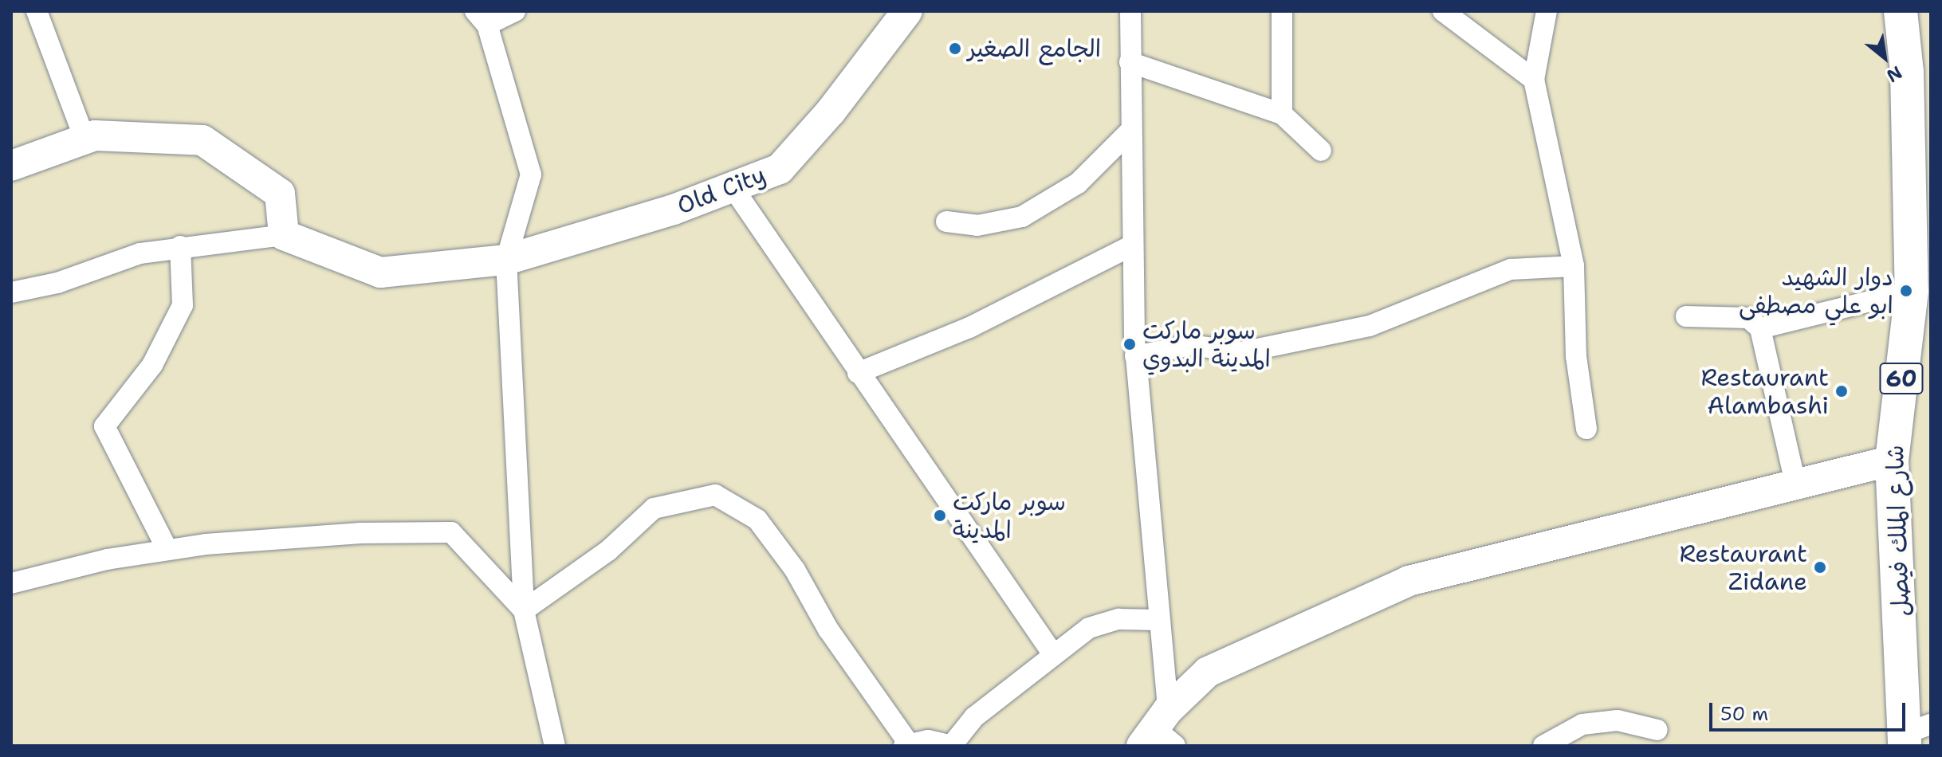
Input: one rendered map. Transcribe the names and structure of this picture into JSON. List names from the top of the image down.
{
  "streets": {
    "main road": ["60", "شارع الملك فيصل"],
    "street": ["Old City"]
  },
  "places": [
    "الجامع الصغير",
    "دوار الشهيد ابو علي مصطفى",
    "سوبر ماركت المدينة البدوي",
    "Restaurant Alambashi",
    "سوبر ماركت المدينة",
    "Restaurant Zidane"
  ],
  "scale_bar": "50 m",
  "north": "bottom right"
}
